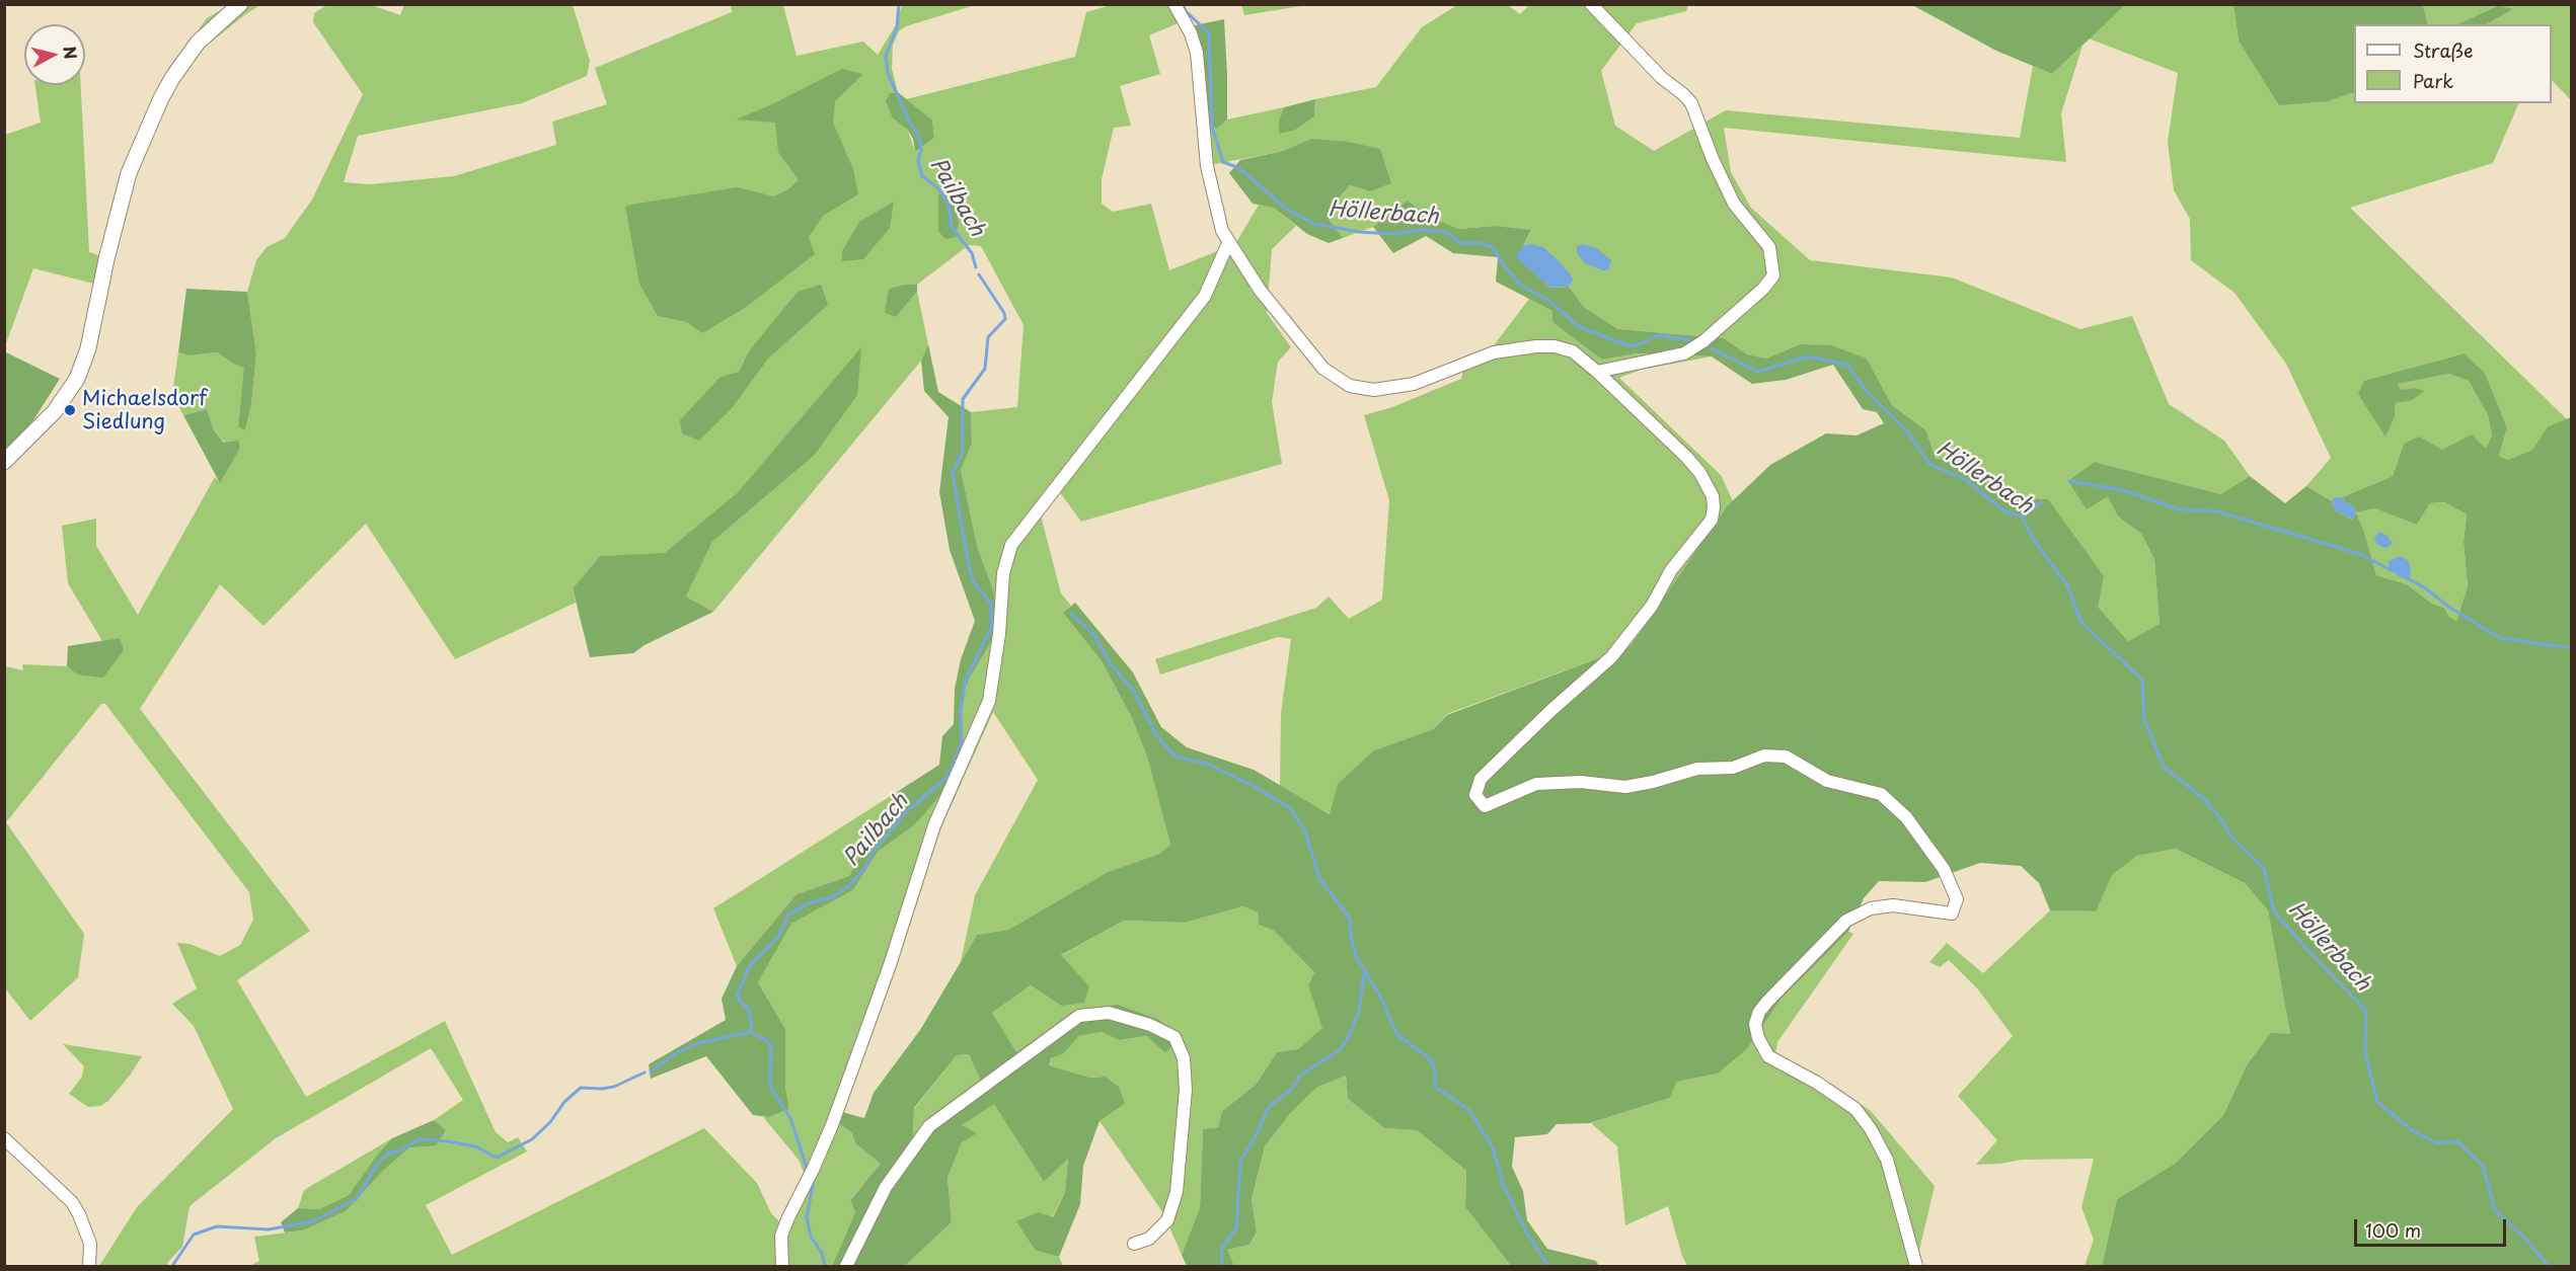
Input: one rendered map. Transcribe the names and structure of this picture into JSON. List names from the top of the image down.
{
  "water": ["Pailbach", "Höllerbach"],
  "places": ["Michaelsdorf Siedlung"],
  "legend": ["Straße", "Park"],
  "scale_bar": "100 m",
  "north": "right"
}
